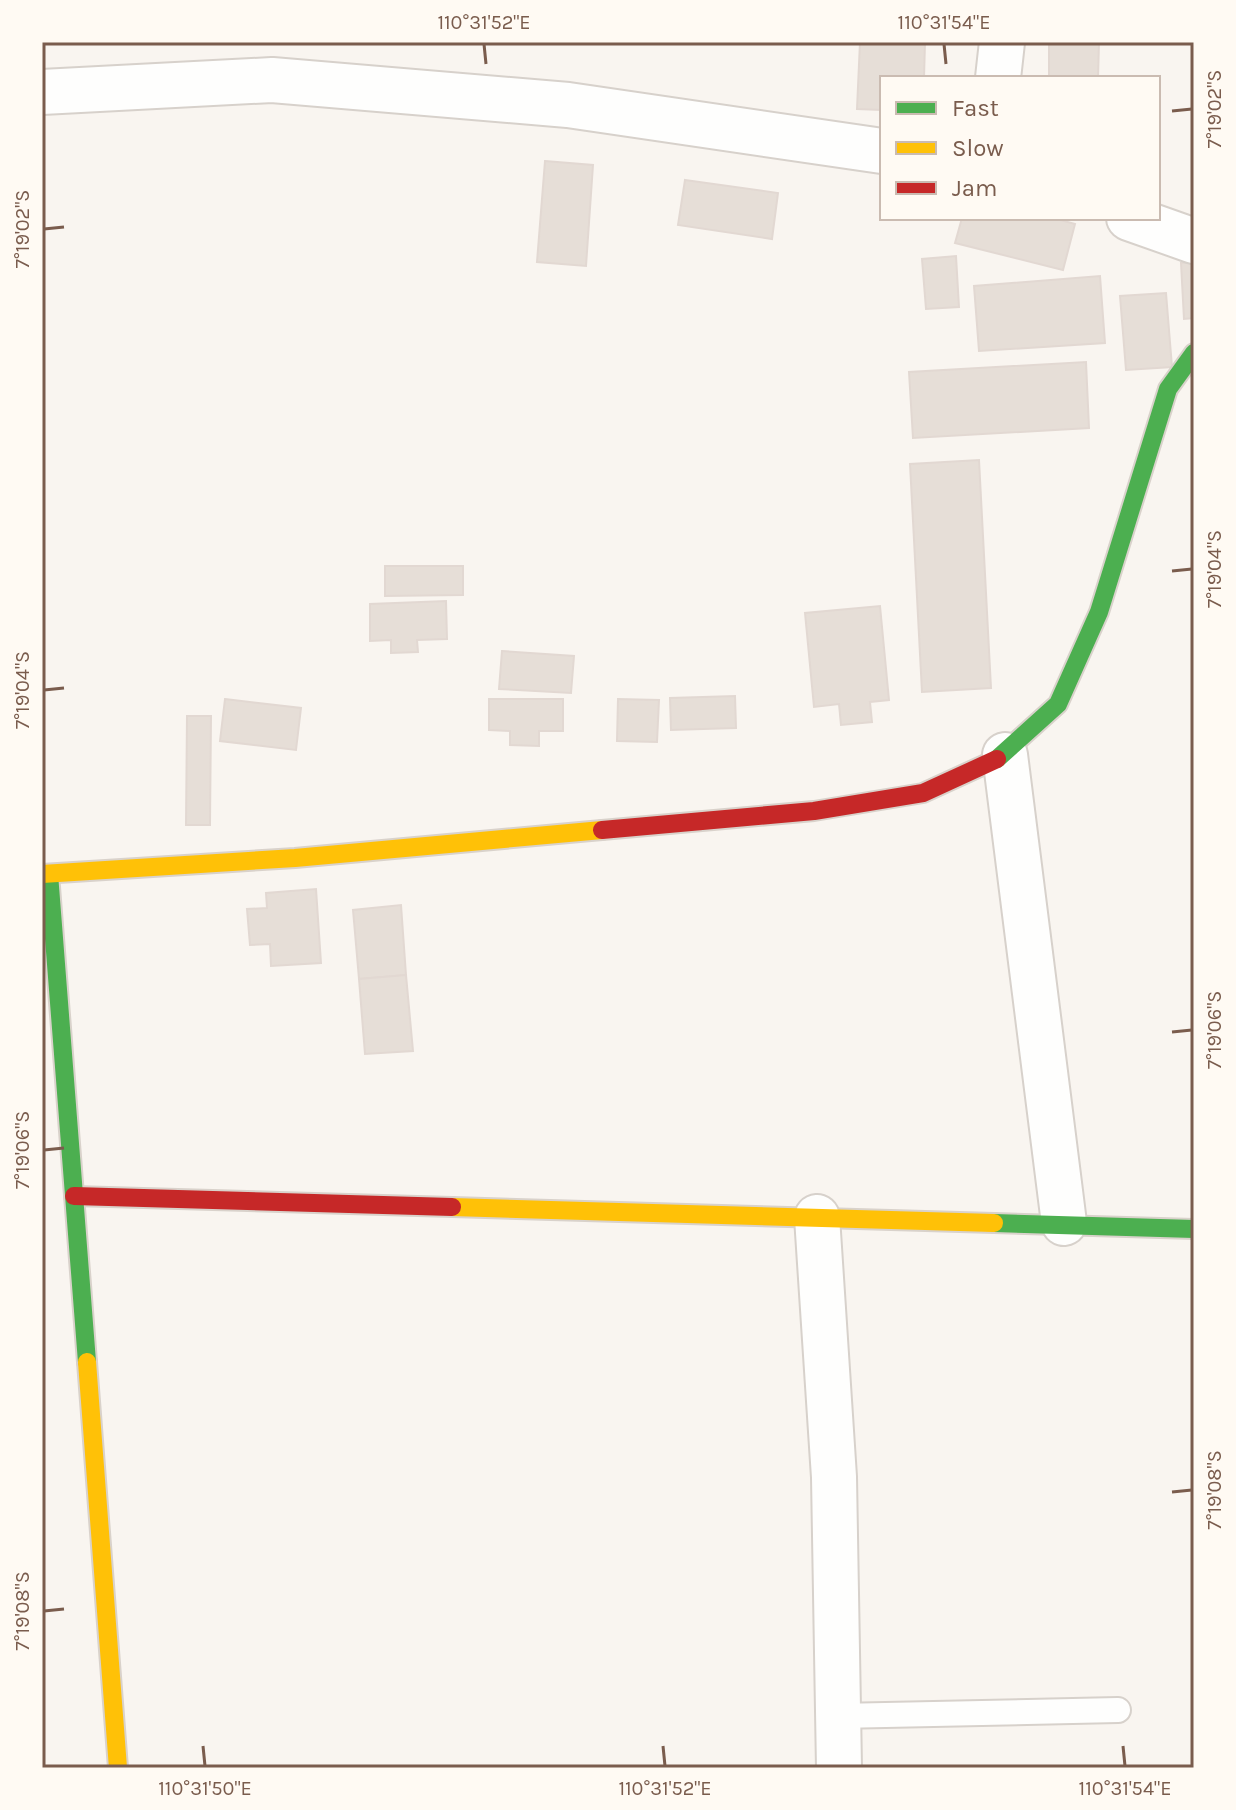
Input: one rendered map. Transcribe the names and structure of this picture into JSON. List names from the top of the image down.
{
  "legend": ["Fast", "Slow", "Jam"],
  "coordinates": [
    "110°31'52\"E",
    "110°31'54\"E",
    "7°19'02\"S",
    "7°19'04\"S",
    "7°19'06\"S",
    "7°19'08\"S",
    "110°31'50\"E"
  ]
}
